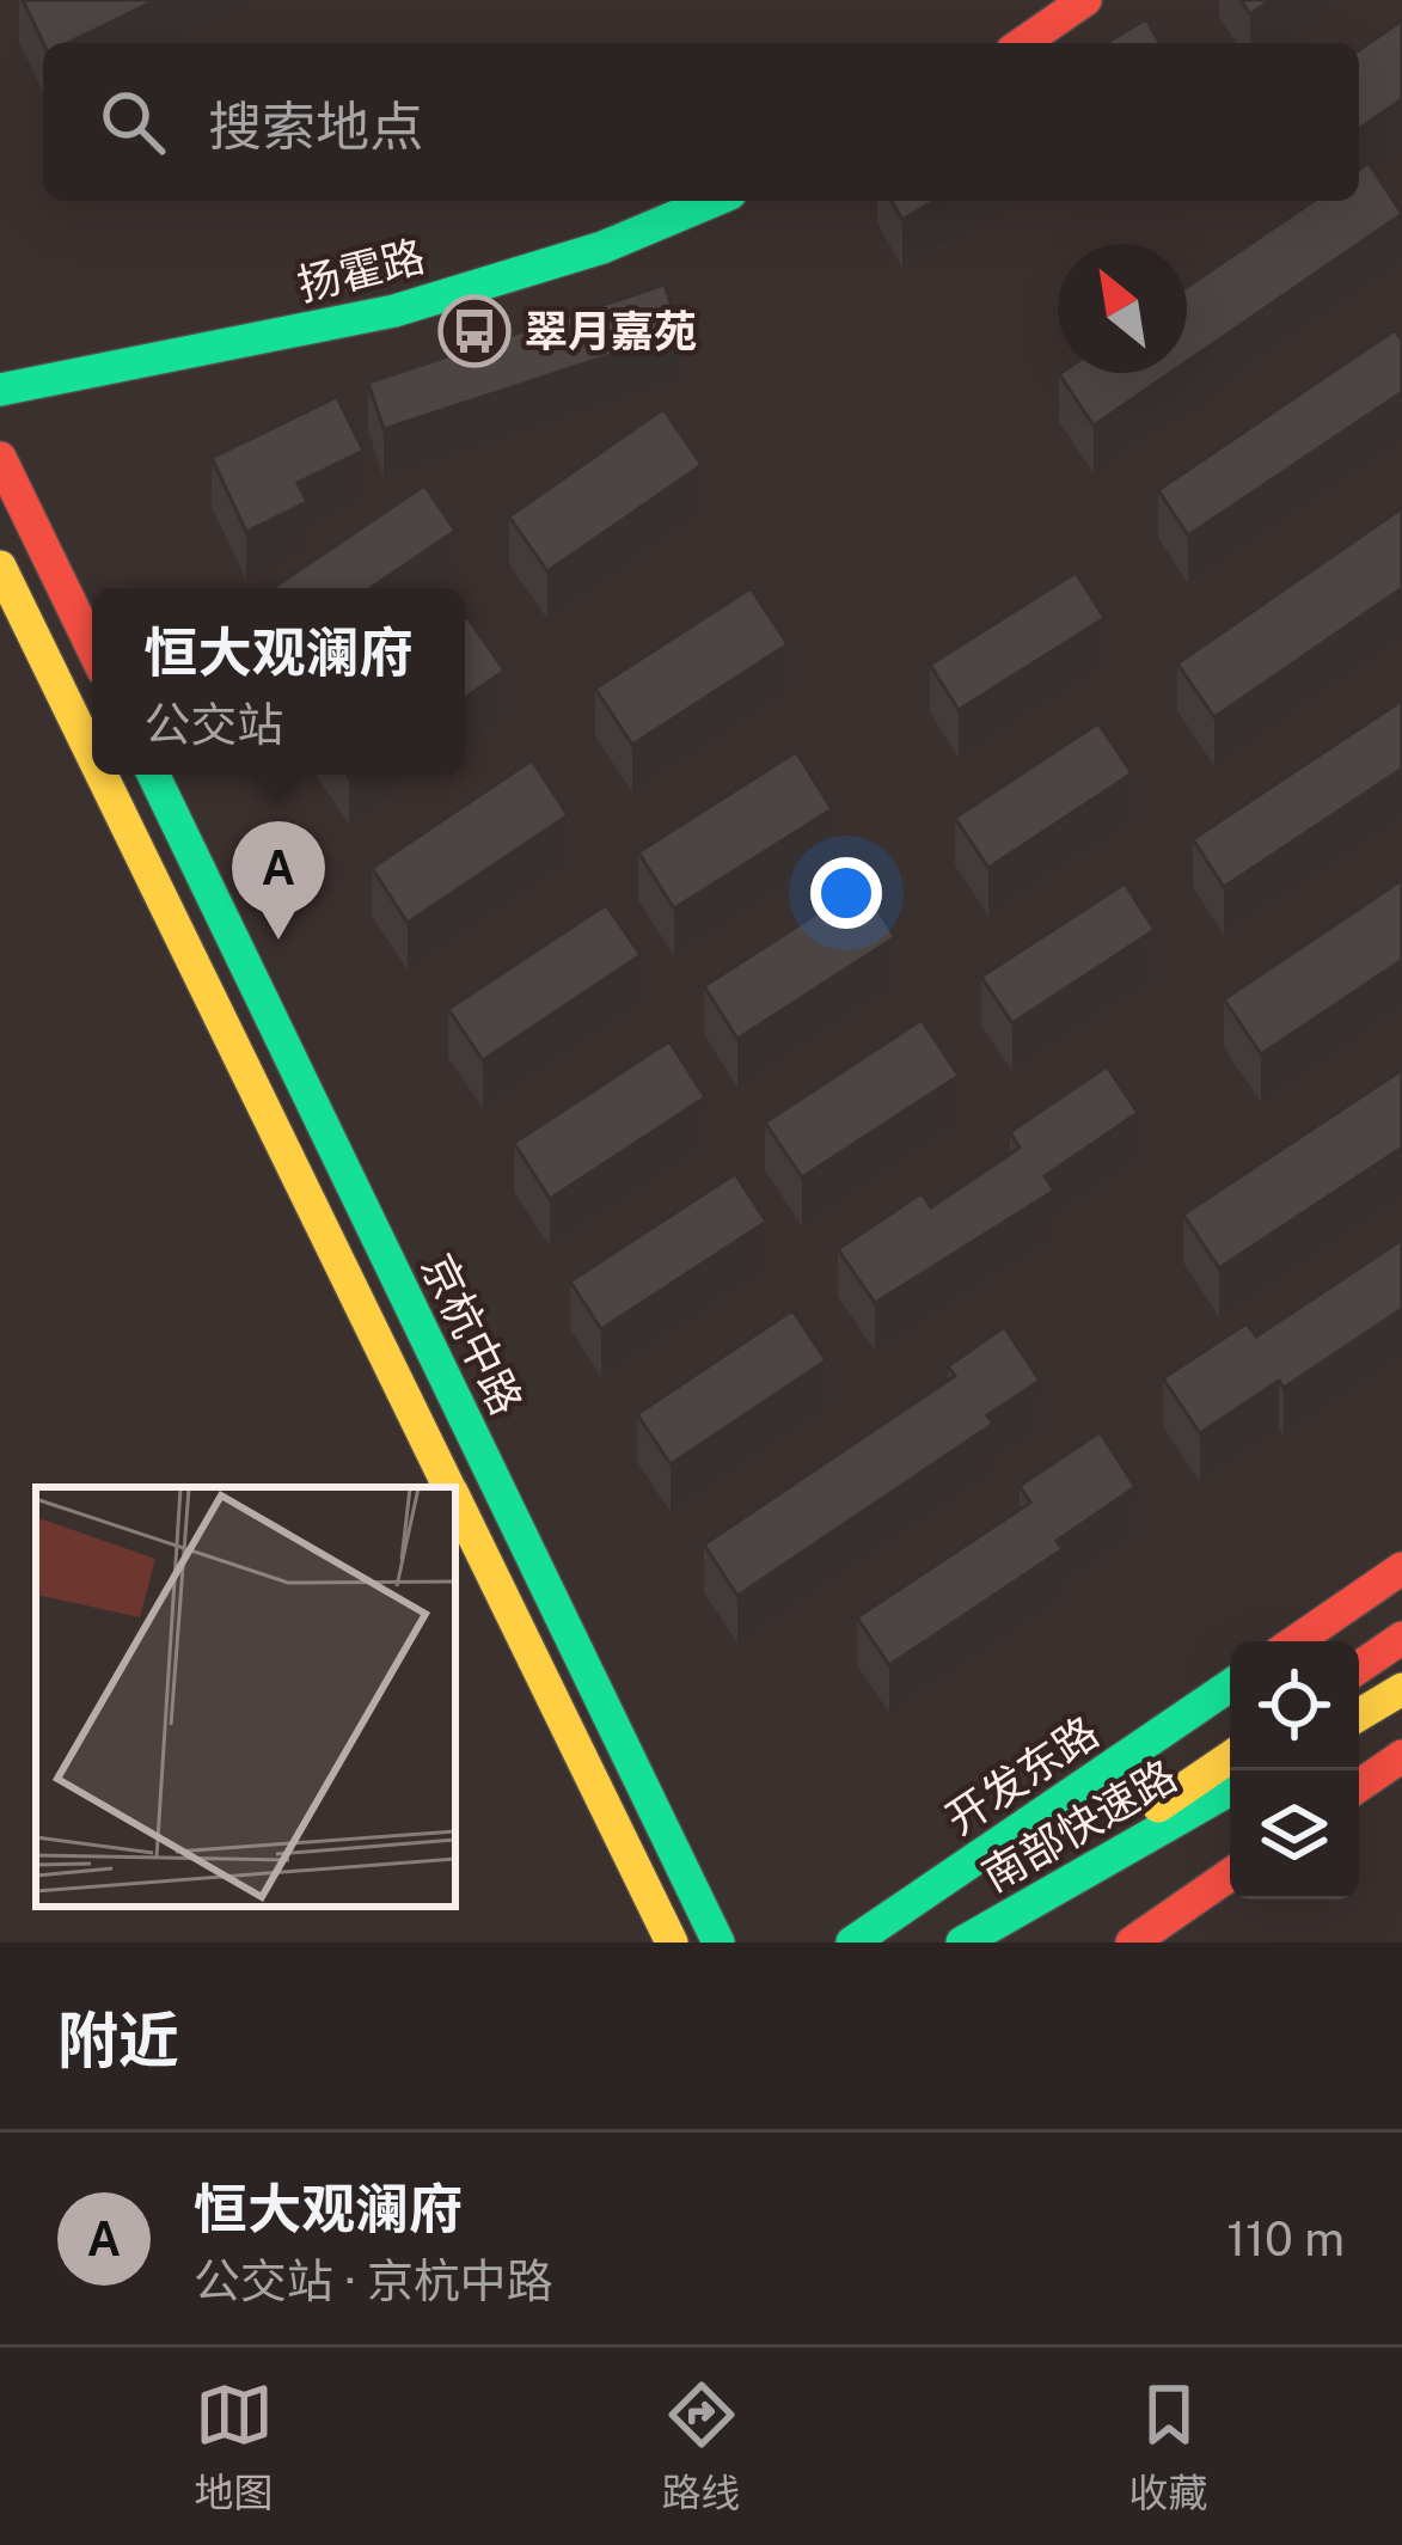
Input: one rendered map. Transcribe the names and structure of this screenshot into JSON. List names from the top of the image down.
{
  "streets": {
    "main road": [
      "扬霍路",
      "京杭中路",
      "开发东路",
      "南部快速路"
    ]
  },
  "places": {
    "bus stop": ["翠月嘉苑"]
  },
  "north": "top left",
  "page": {
    "search": "搜索地点",
    "popup": ["恒大观澜府", "公交站"],
    "pins": "A",
    "heading": "附近",
    "list": [
      {
        "mark": "A",
        "name": "恒大观澜府",
        "note": "公交站 · 京杭中路",
        "value": "110 m"
      }
    ],
    "nav": ["地图", "路线", "收藏"]
  }
}
